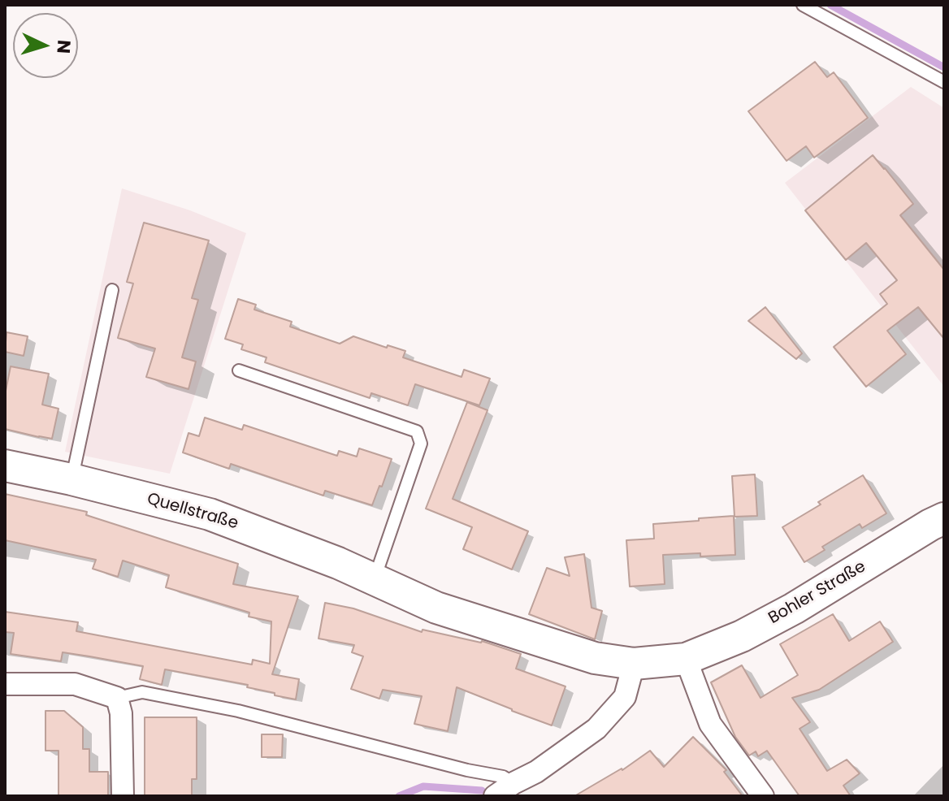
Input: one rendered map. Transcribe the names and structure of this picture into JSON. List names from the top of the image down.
{
  "streets": {
    "main road": ["Quellstraße", "Bohler Straße"]
  },
  "crossings": [
    ["Quellstraße", "Bohler Straße"]
  ],
  "north": "right"
}
